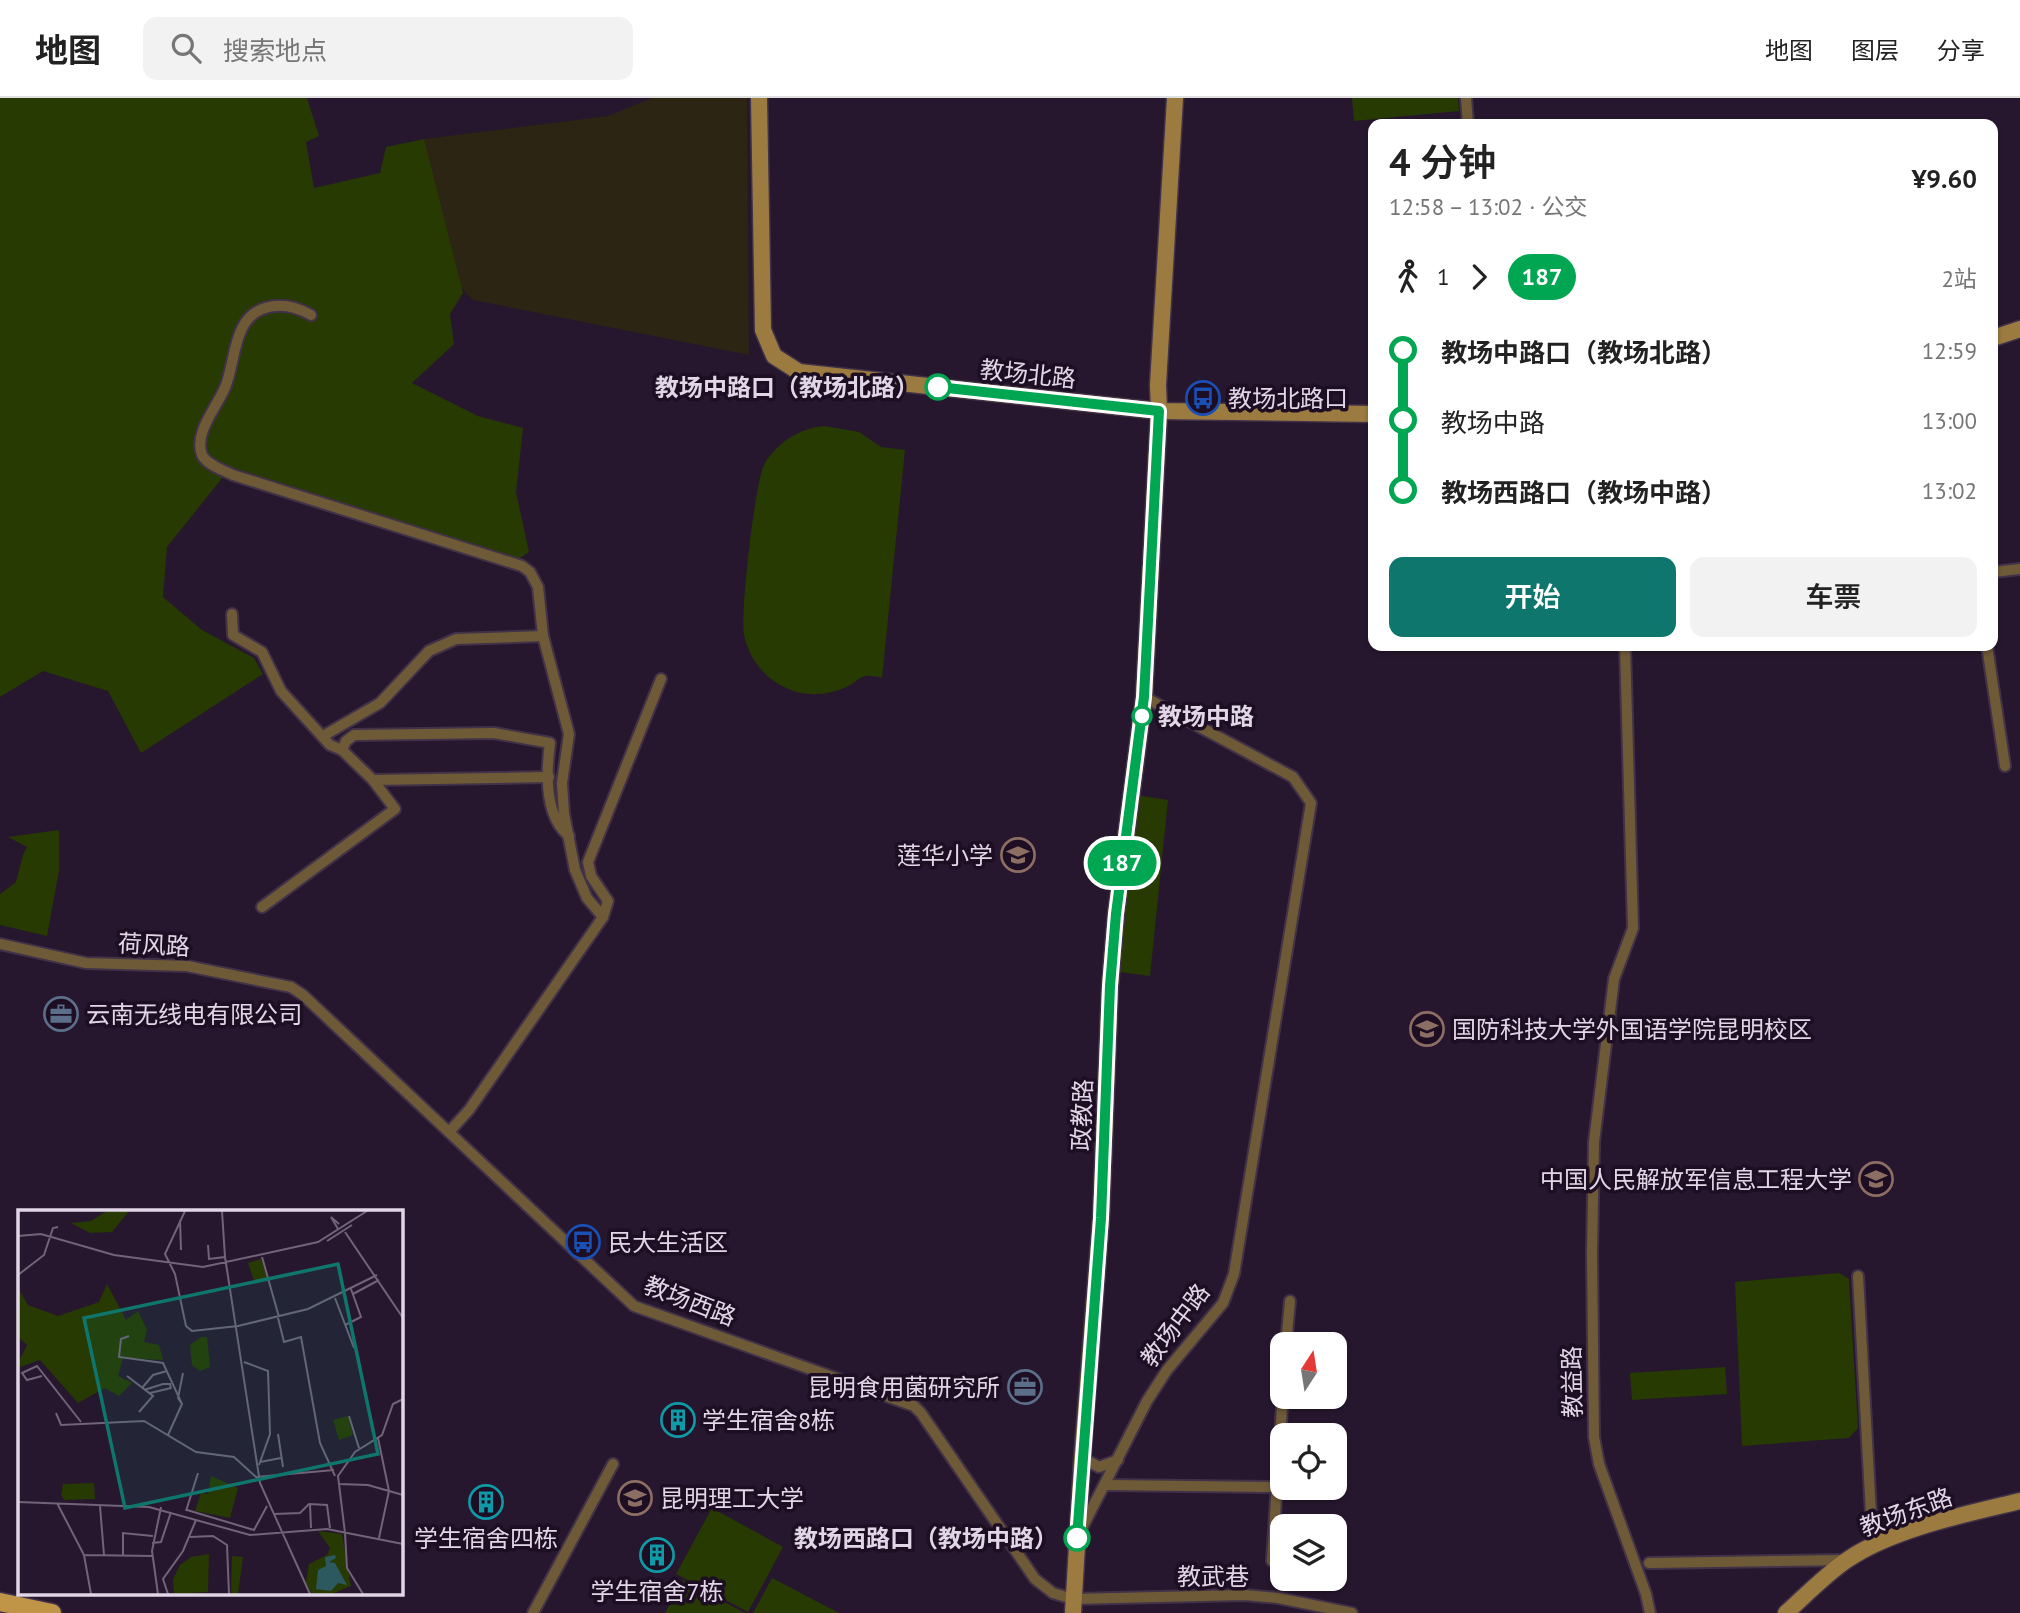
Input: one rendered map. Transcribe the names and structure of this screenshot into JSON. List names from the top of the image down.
{
  "streets": {
    "main road": [
      "教场北路",
      "政教路",
      "教场中路",
      "教场东路"
    ],
    "street": [
      "荷风路",
      "教场西路",
      "教益路",
      "教武巷"
    ]
  },
  "crossings": [
    ["荷风路", "教场西路"],
    ["政教路", "教场中路"],
    ["教场西路", "教场中路"],
    ["教场西路", "教武巷"],
    ["教场中路", "教武巷"]
  ],
  "places": {
    "other": ["教场中路口（教场北路）", "教场中路", "教场西路口（教场中路）"],
    "bus stop": ["教场北路口", "民大生活区"],
    "school or university": [
      "莲华小学",
      "国防科技大学外国语学院昆明校区",
      "中国人民解放军信息工程大学",
      "昆明理工大学"
    ],
    "office": ["云南无线电有限公司", "昆明食用菌研究所"],
    "building": ["学生宿舍8栋", "学生宿舍四栋", "学生宿舍7栋"]
  },
  "lines": ["bus line 187"],
  "north": "top",
  "page": {
    "header": "地图",
    "search": "搜索地点",
    "nav": ["地图", "图层", "分享"],
    "on_map": "187",
    "heading": ["4 分钟", "12:58 – 13:02 · 公交", "¥9.60"],
    "legs": ["1", "187", "2站"],
    "list": [
      {
        "name": "教场中路口（教场北路）",
        "value": "12:59"
      },
      {
        "name": "教场中路",
        "value": "13:00"
      },
      {
        "name": "教场西路口（教场中路）",
        "value": "13:02"
      }
    ],
    "buttons": ["开始", "车票"]
  }
}
